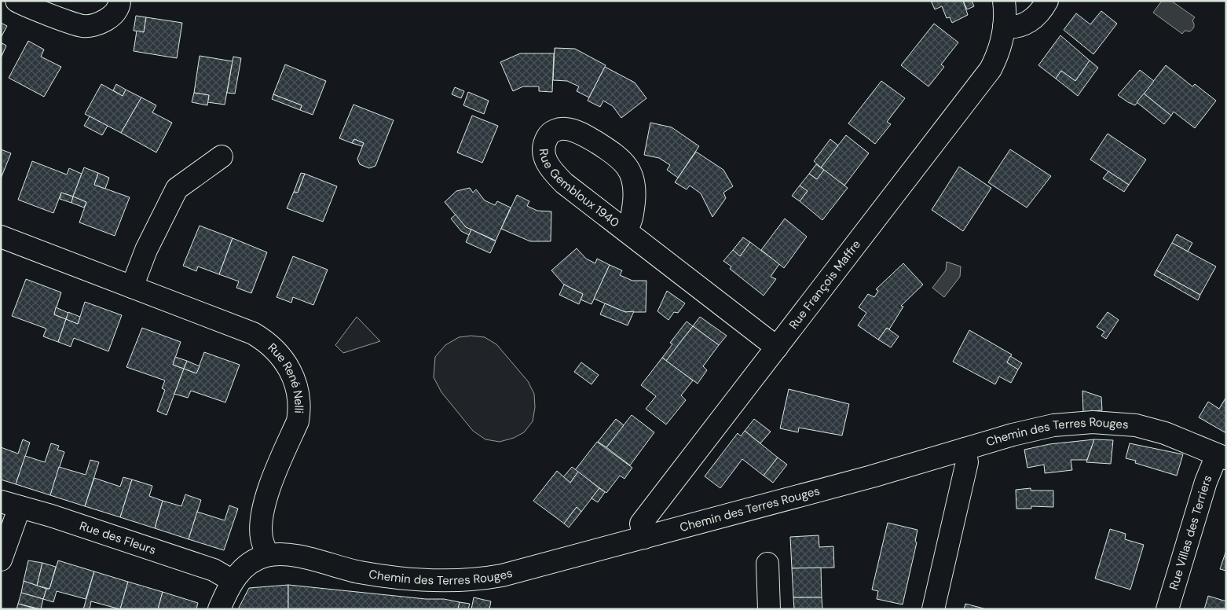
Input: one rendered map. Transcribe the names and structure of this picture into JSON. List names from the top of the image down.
{
  "streets": {
    "street": [
      "Rue Gembloux 1940",
      "Rue François Maffre",
      "Rue René Nelli",
      "Chemin des Terres Rouges",
      "Rue Villas des Terriers",
      "Rue des Fleurs"
    ]
  },
  "crossings": [
    ["Rue Gembloux 1940", "Rue François Maffre"],
    ["Rue François Maffre", "Chemin des Terres Rouges"],
    ["Rue René Nelli", "Chemin des Terres Rouges"],
    ["Chemin des Terres Rouges", "Rue Villas des Terriers"]
  ]
}
